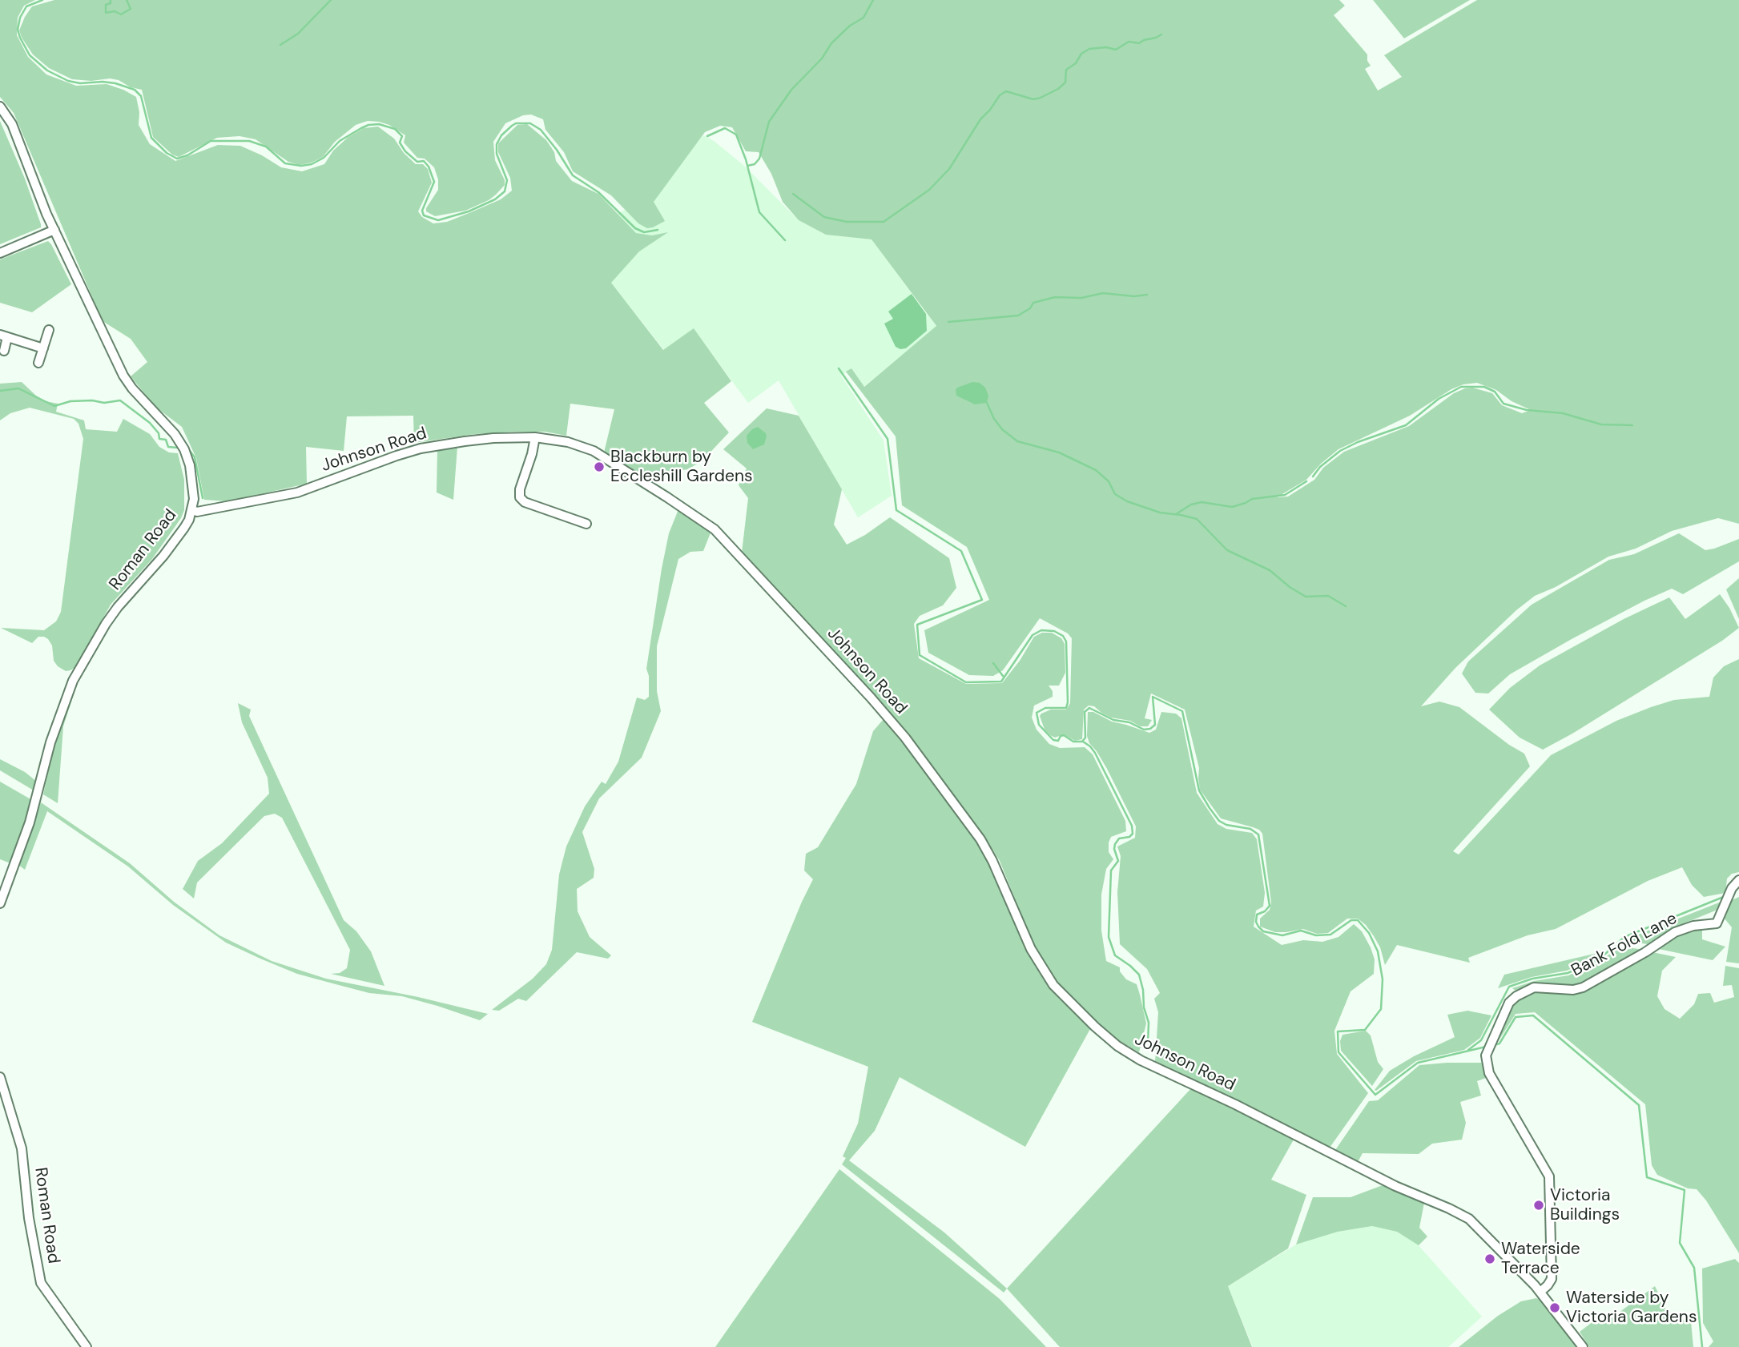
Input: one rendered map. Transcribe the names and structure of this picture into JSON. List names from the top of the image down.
{
  "streets": {
    "street": ["Johnson Road", "Roman Road", "Bank Fold Lane"]
  },
  "crossings": [
    ["Johnson Road", "Roman Road"],
    ["Johnson Road", "Bank Fold Lane"]
  ],
  "places": [
    "Blackburn by Eccleshill Gardens",
    "Victoria Buildings",
    "Waterside Terrace",
    "Waterside by Victoria Gardens"
  ]
}
